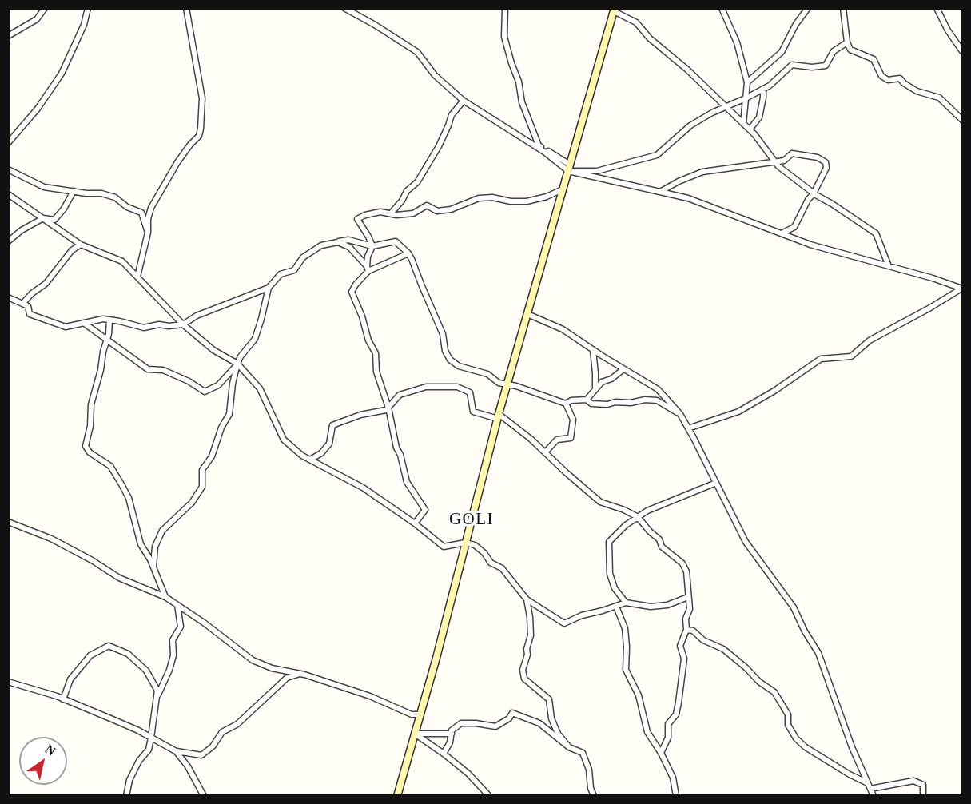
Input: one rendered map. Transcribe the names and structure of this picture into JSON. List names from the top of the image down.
{
  "districts": ["GOLI"],
  "north": "top right"
}
